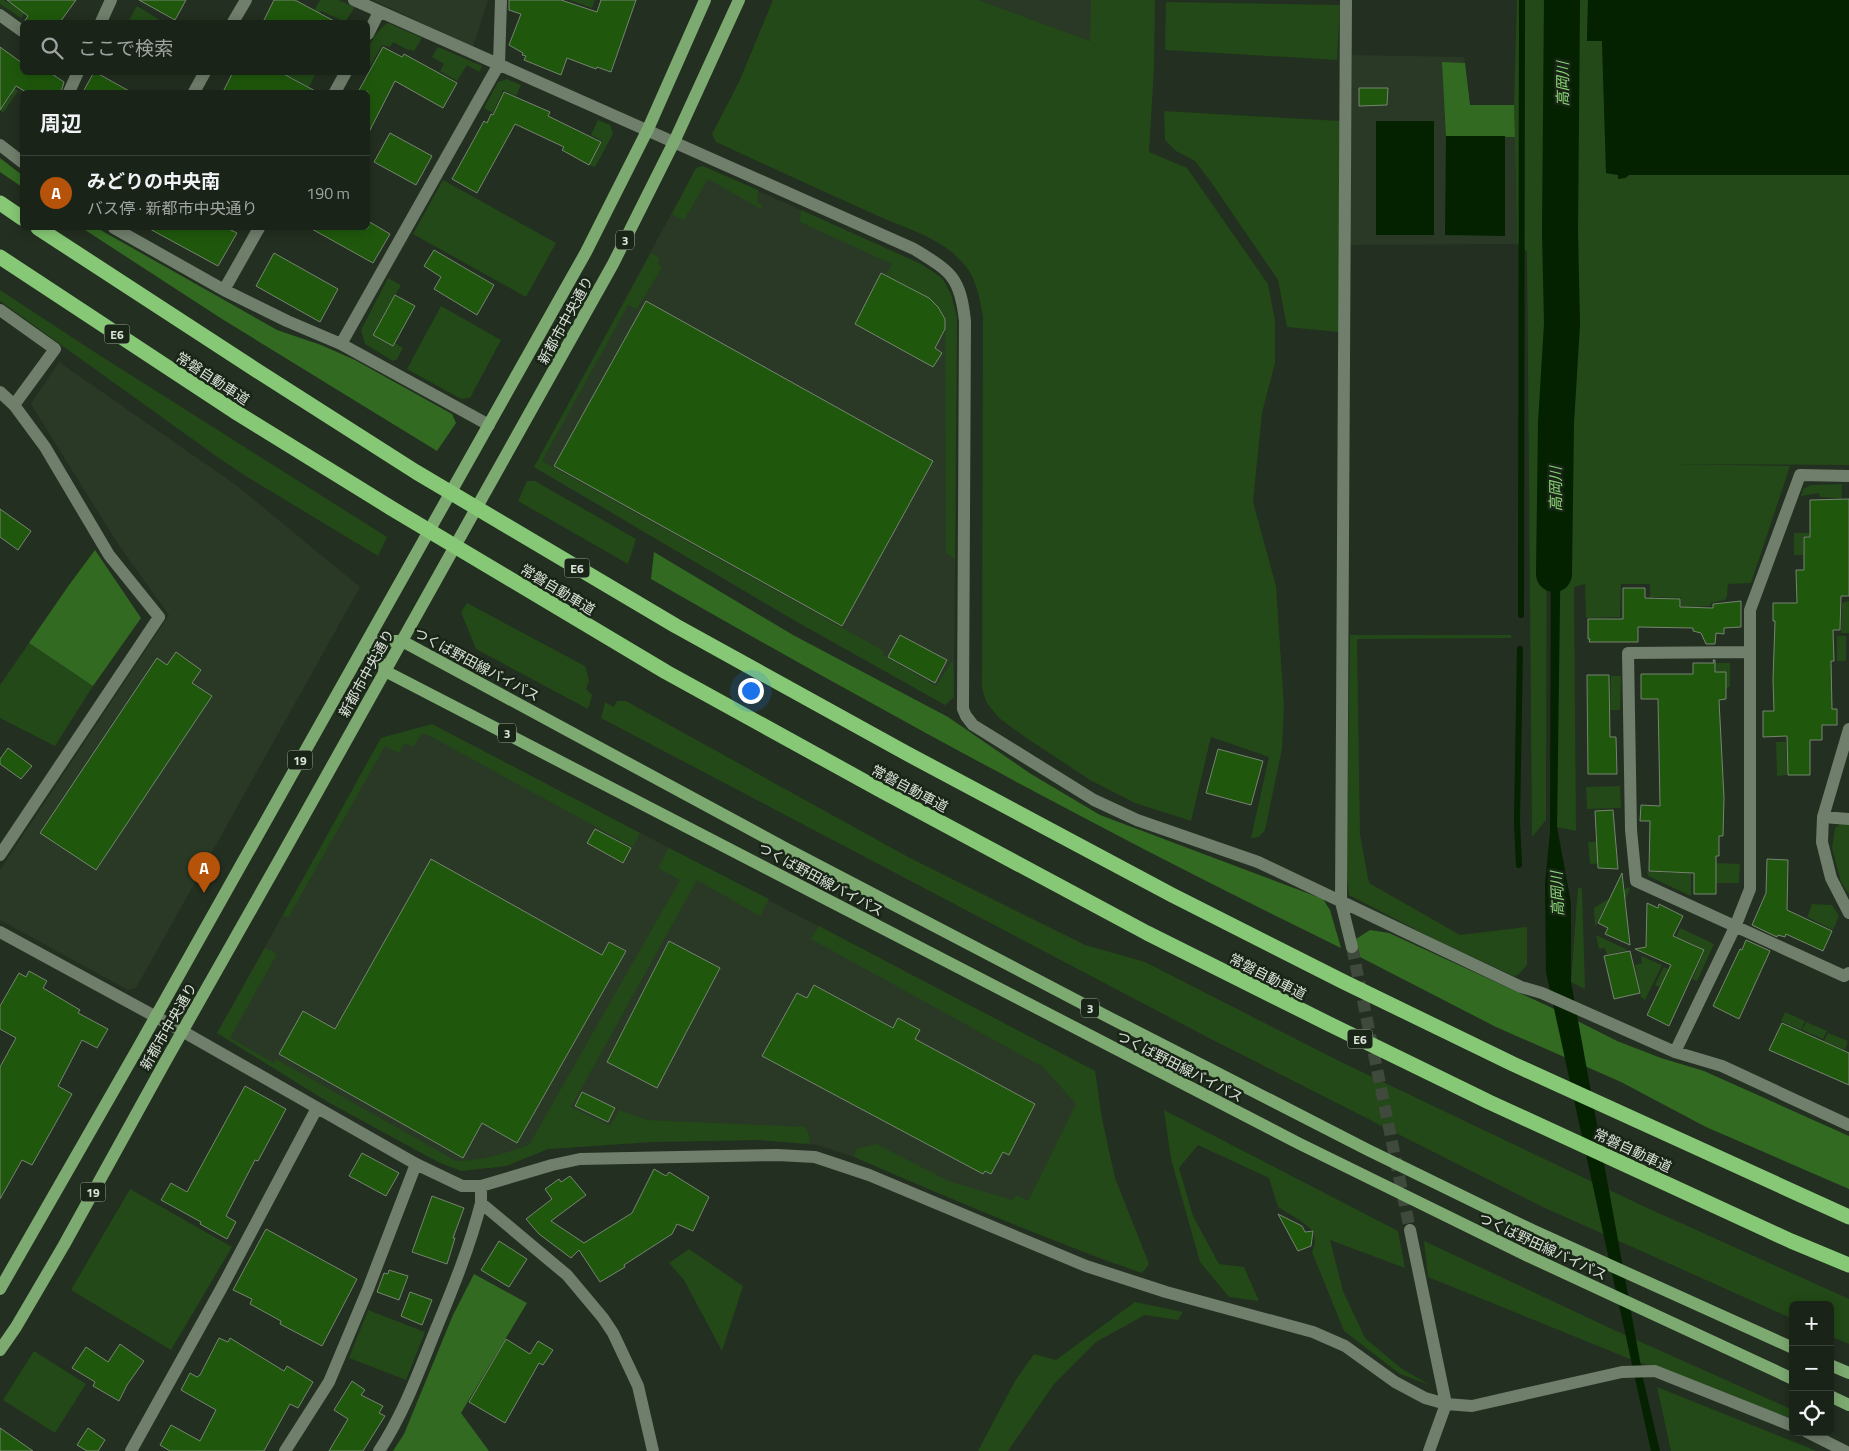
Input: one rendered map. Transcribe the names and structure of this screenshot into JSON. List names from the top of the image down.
{
  "streets": {
    "highway": ["E6", "常磐自動車道"],
    "main road": [
      "3",
      "新都市中央通り",
      "つくば野田線バイパス",
      "19"
    ]
  },
  "crossings": [
    ["新都市中央通り", "つくば野田線バイパス"]
  ],
  "water": ["高岡川"],
  "page": {
    "search": "ここで検索",
    "heading": "周辺",
    "list": [
      {
        "mark": "A",
        "name": "みどりの中央南",
        "note": "バス停 · 新都市中央通り",
        "value": "190 m"
      }
    ],
    "pins": "A",
    "map_buttons": ["+", "−"]
  }
}
